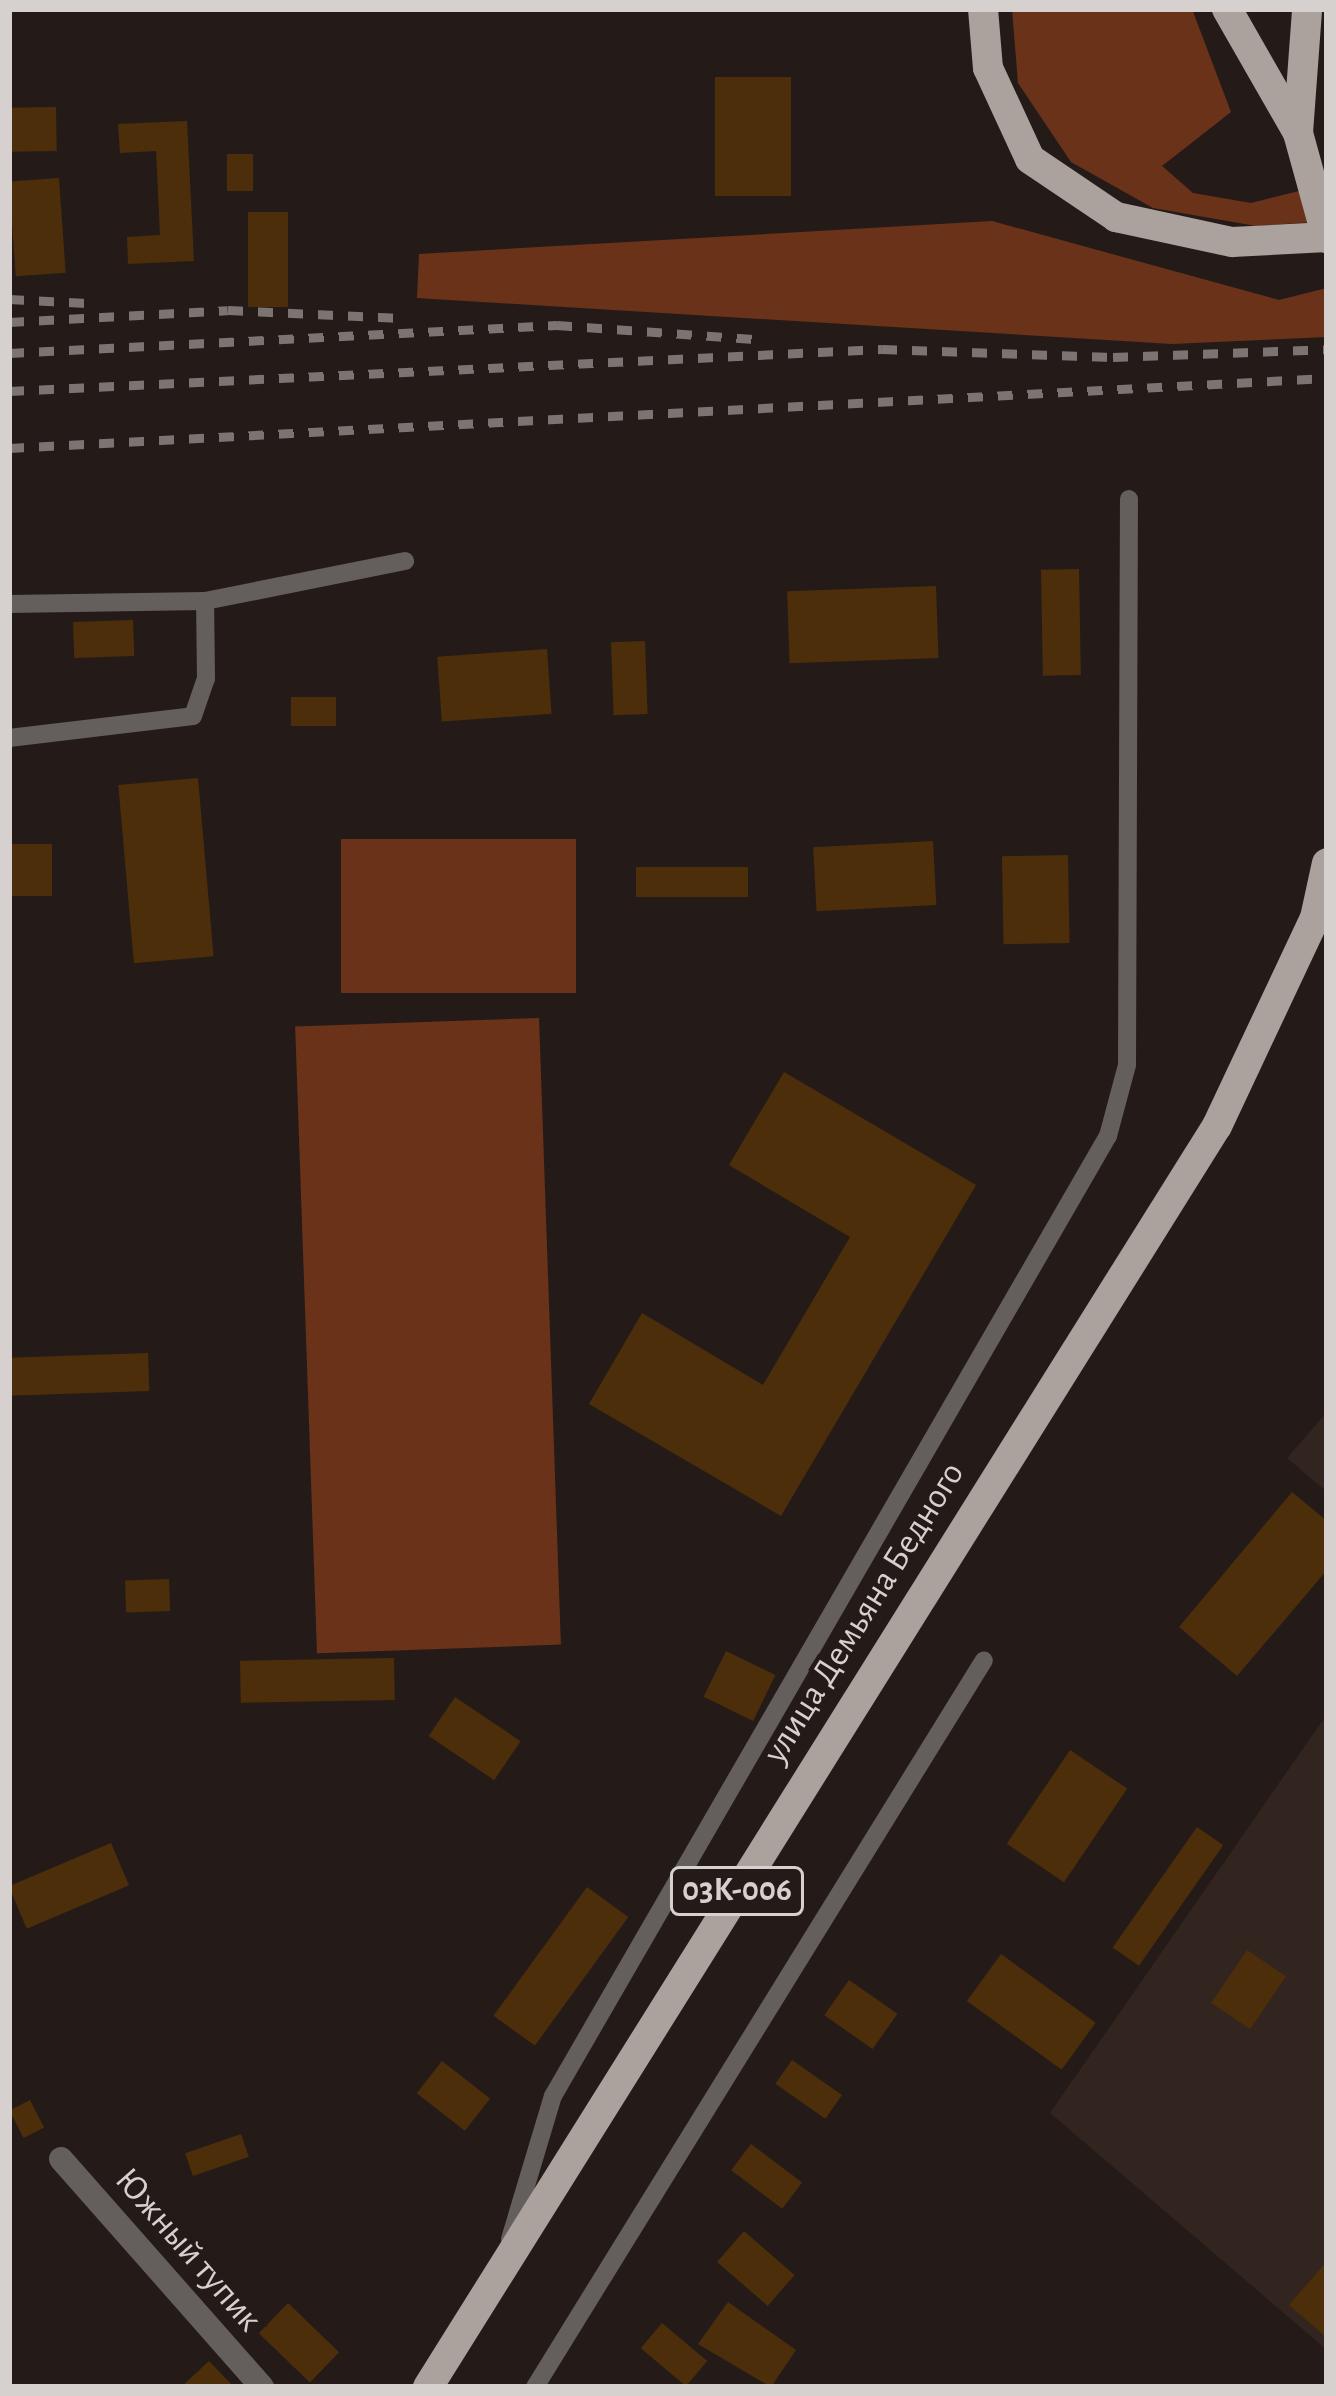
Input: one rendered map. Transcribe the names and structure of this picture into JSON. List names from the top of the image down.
{
  "streets": {
    "main road": ["улица Демьяна Бедного", "03К-006"],
    "street": ["Южный тупик"]
  }
}
